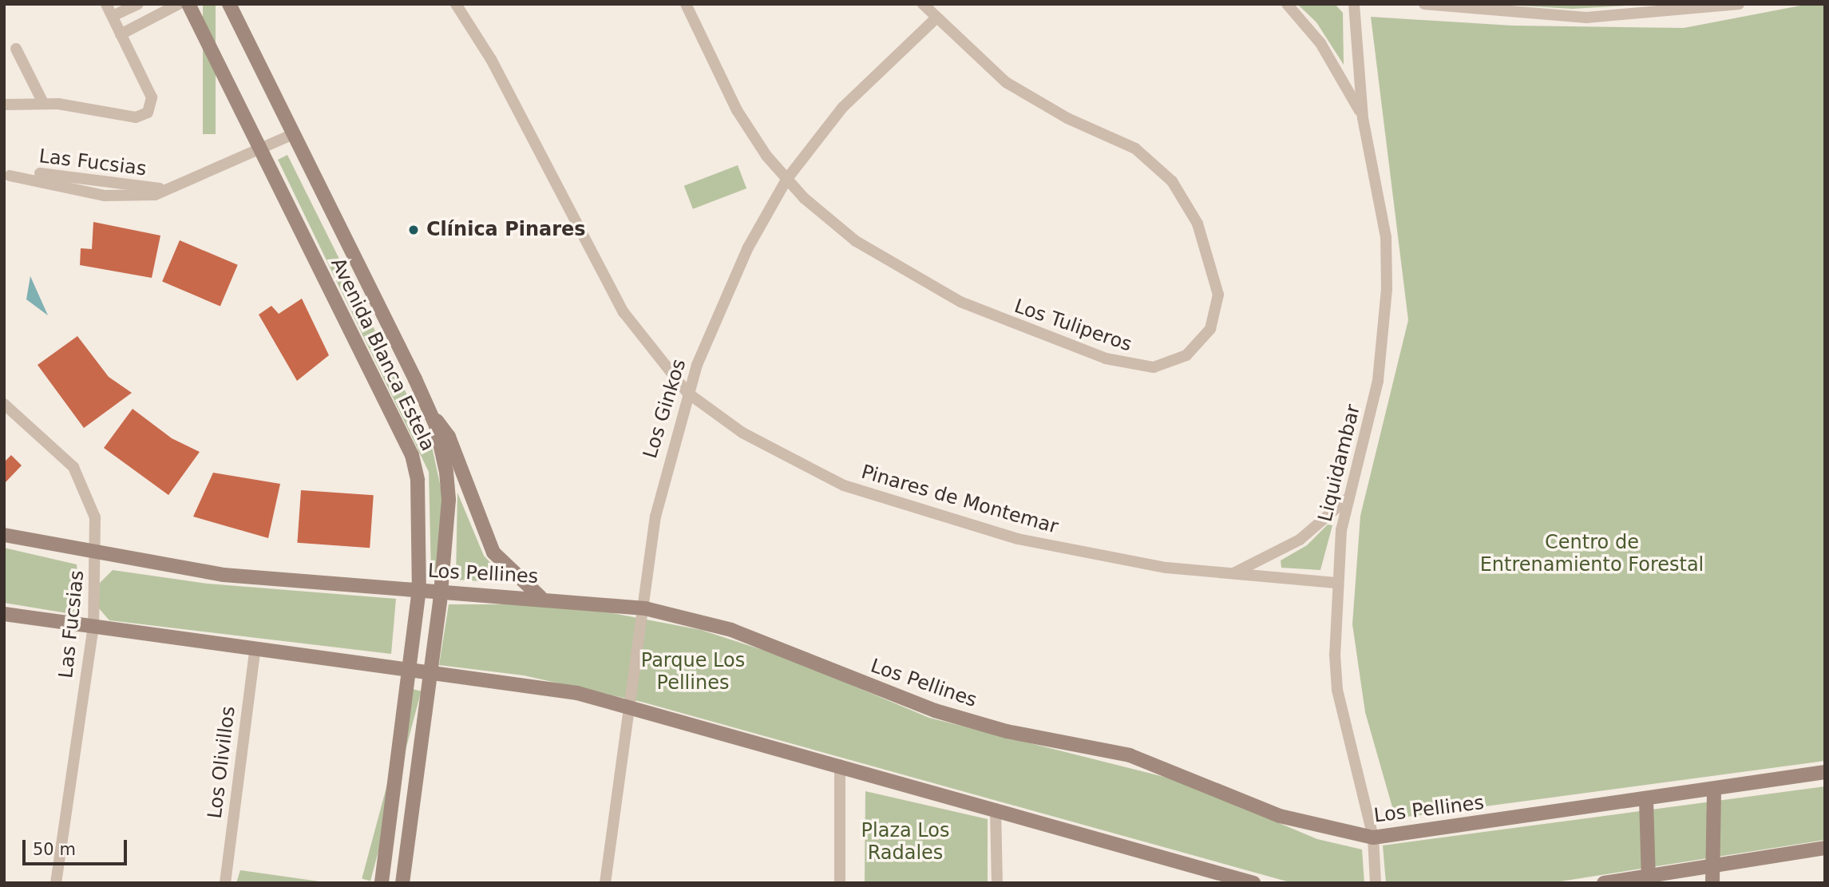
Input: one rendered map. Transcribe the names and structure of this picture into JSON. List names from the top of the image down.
{
  "streets": {
    "main road": ["Avenida Blanca Estela", "Los Pellines"],
    "street": [
      "Las Fucsias",
      "Los Tuliperos",
      "Los Ginkos",
      "Liquidambar",
      "Pinares de Montemar",
      "Los Olivillos"
    ]
  },
  "crossings": [
    ["Las Fucsias", "Avenida Blanca Estela"],
    ["Las Fucsias", "Los Pellines"],
    ["Los Tuliperos", "Los Ginkos"],
    ["Avenida Blanca Estela", "Los Pellines"],
    ["Los Ginkos", "Pinares de Montemar"],
    ["Los Ginkos", "Los Pellines"],
    ["Liquidambar", "Pinares de Montemar"],
    ["Liquidambar", "Los Pellines"]
  ],
  "parks": ["Centro de Entrenamiento Forestal", "Parque Los Pellines", "Plaza Los Radales"],
  "places": ["Clínica Pinares"],
  "scale_bar": "50 m"
}
